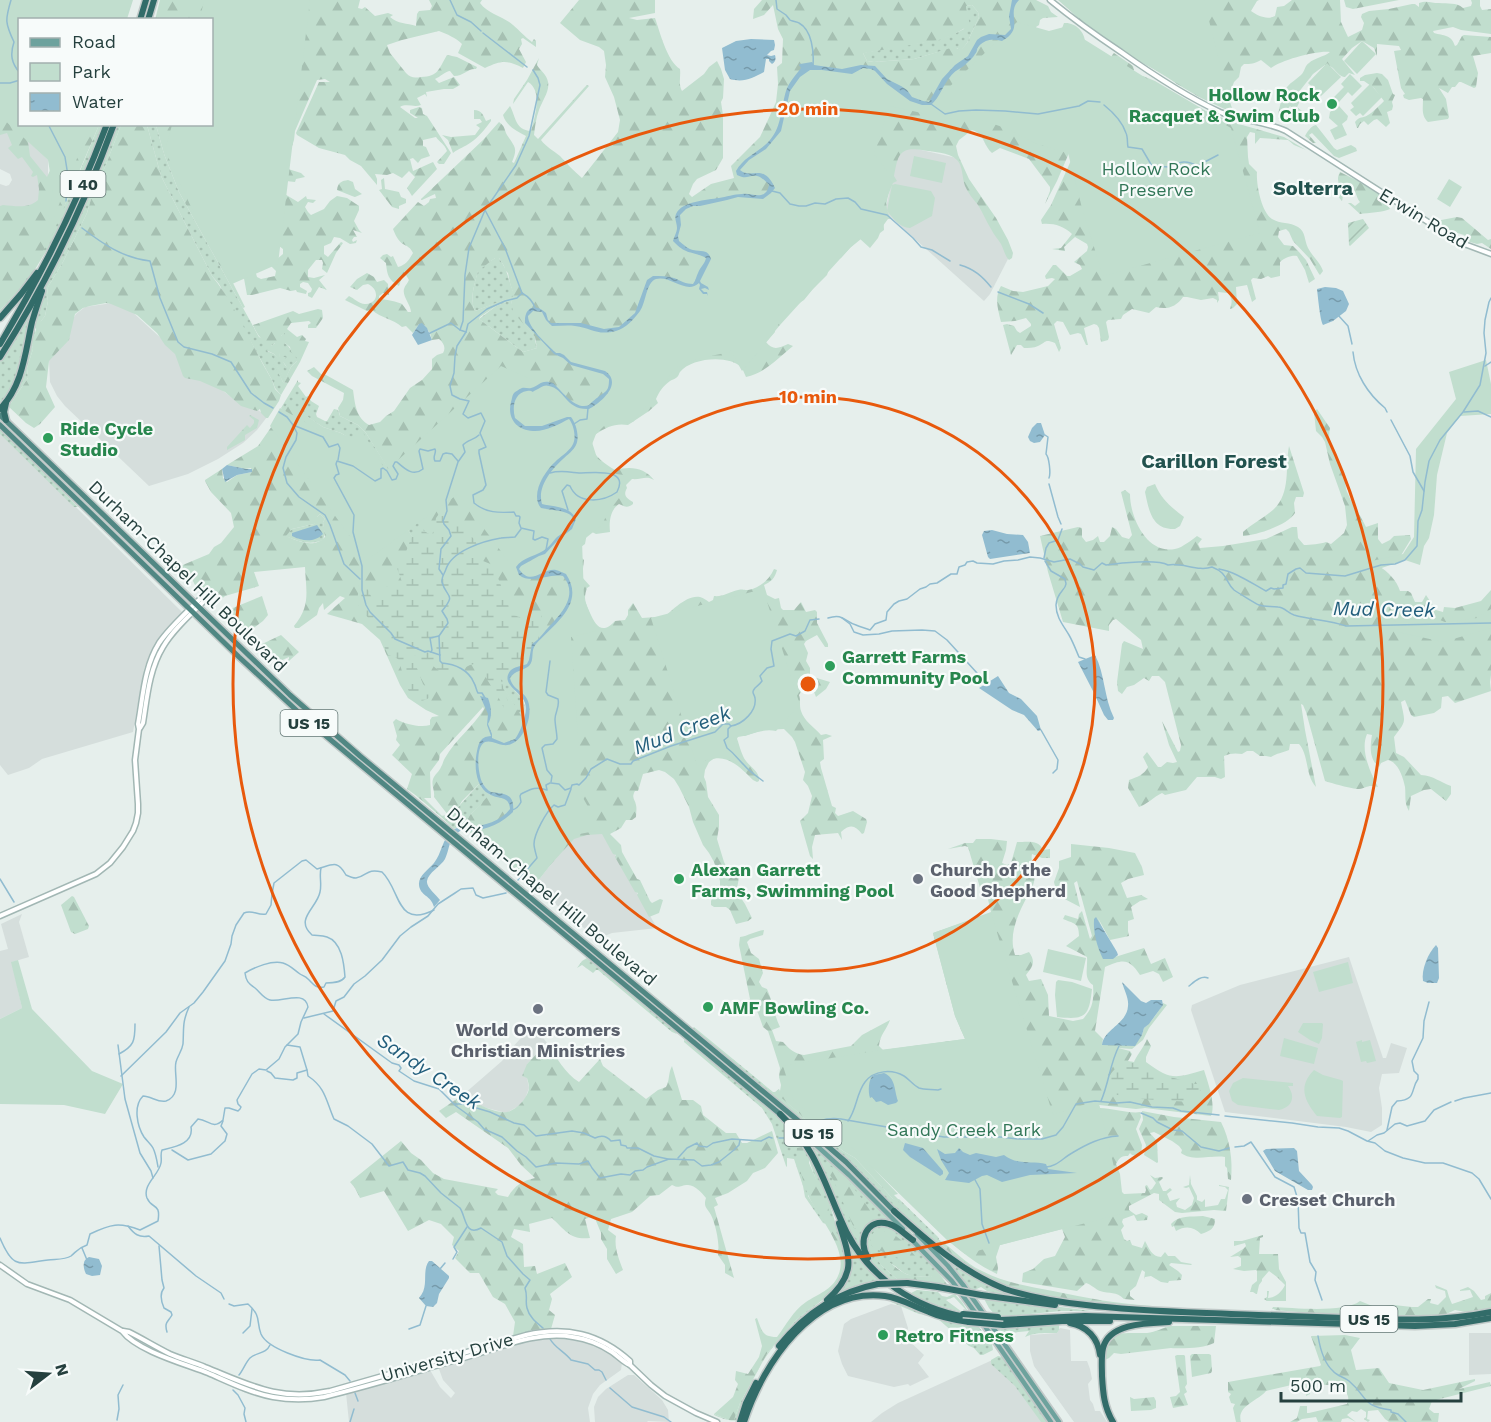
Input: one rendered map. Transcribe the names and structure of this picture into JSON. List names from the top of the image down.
{
  "streets": {
    "highway": ["I 40", "Durham-Chapel Hill Boulevard", "US 15"],
    "main road": ["Erwin Road", "University Drive"]
  },
  "crossings": [
    ["Durham-Chapel Hill Boulevard", "US 15"]
  ],
  "districts": ["Solterra", "Carillon Forest"],
  "water": ["Mud Creek", "Sandy Creek"],
  "parks": ["Hollow Rock Preserve", "Sandy Creek Park"],
  "places": [
    "Hollow Rock Racquet & Swim Club",
    "Ride Cycle Studio",
    "Garrett Farms Community Pool",
    "Alexan Garrett Farms, Swimming Pool",
    "Church of the Good Shepherd",
    "AMF Bowling Co.",
    "World Overcomers Christian Ministries",
    "Cresset Church",
    "Retro Fitness"
  ],
  "legend": ["Road", "Park", "Water"],
  "scale_bar": "500 m",
  "north": "right",
  "rings": ["20 min", "10 min"]
}
